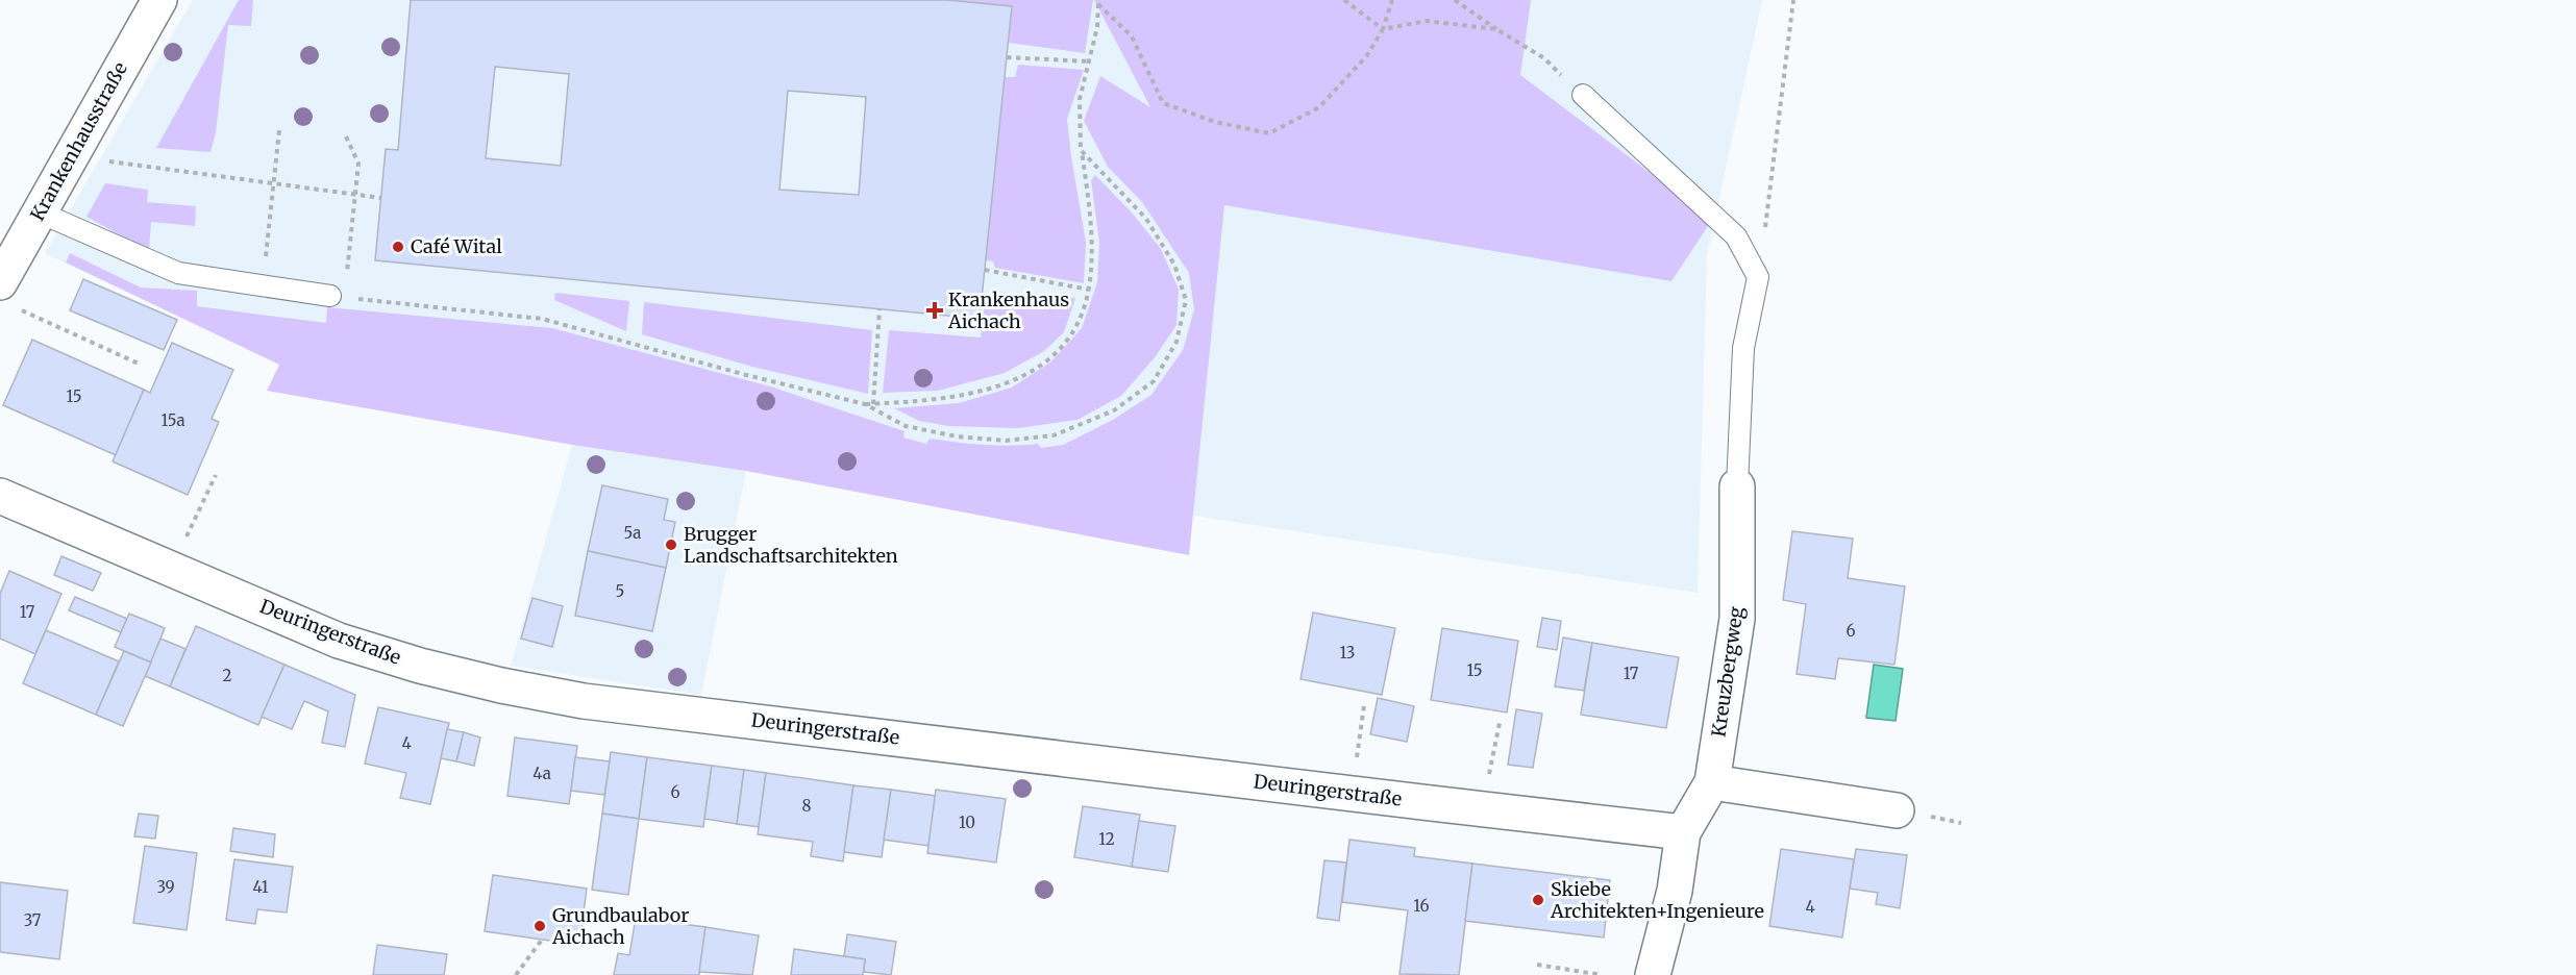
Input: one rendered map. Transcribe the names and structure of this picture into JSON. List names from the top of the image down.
{
  "streets": {
    "street": ["Krankenhausstraße", "Deuringerstraße", "Kreuzbergweg"]
  },
  "crossings": [
    ["Deuringerstraße", "Kreuzbergweg"]
  ],
  "places": {
    "other": [
      "Café Wital",
      "Brugger Landschaftsarchitekten",
      "Skiebe Architekten+Ingenieure",
      "Grundbaulabor Aichach"
    ],
    "health": ["Krankenhaus Aichach"]
  },
  "house_numbers": [
    "15",
    "15a",
    "5a",
    "5",
    "17",
    "6",
    "13",
    "15",
    "17",
    "2",
    "4",
    "4a",
    "6",
    "8",
    "10",
    "12",
    "39",
    "41",
    "16",
    "4",
    "37"
  ]
}
